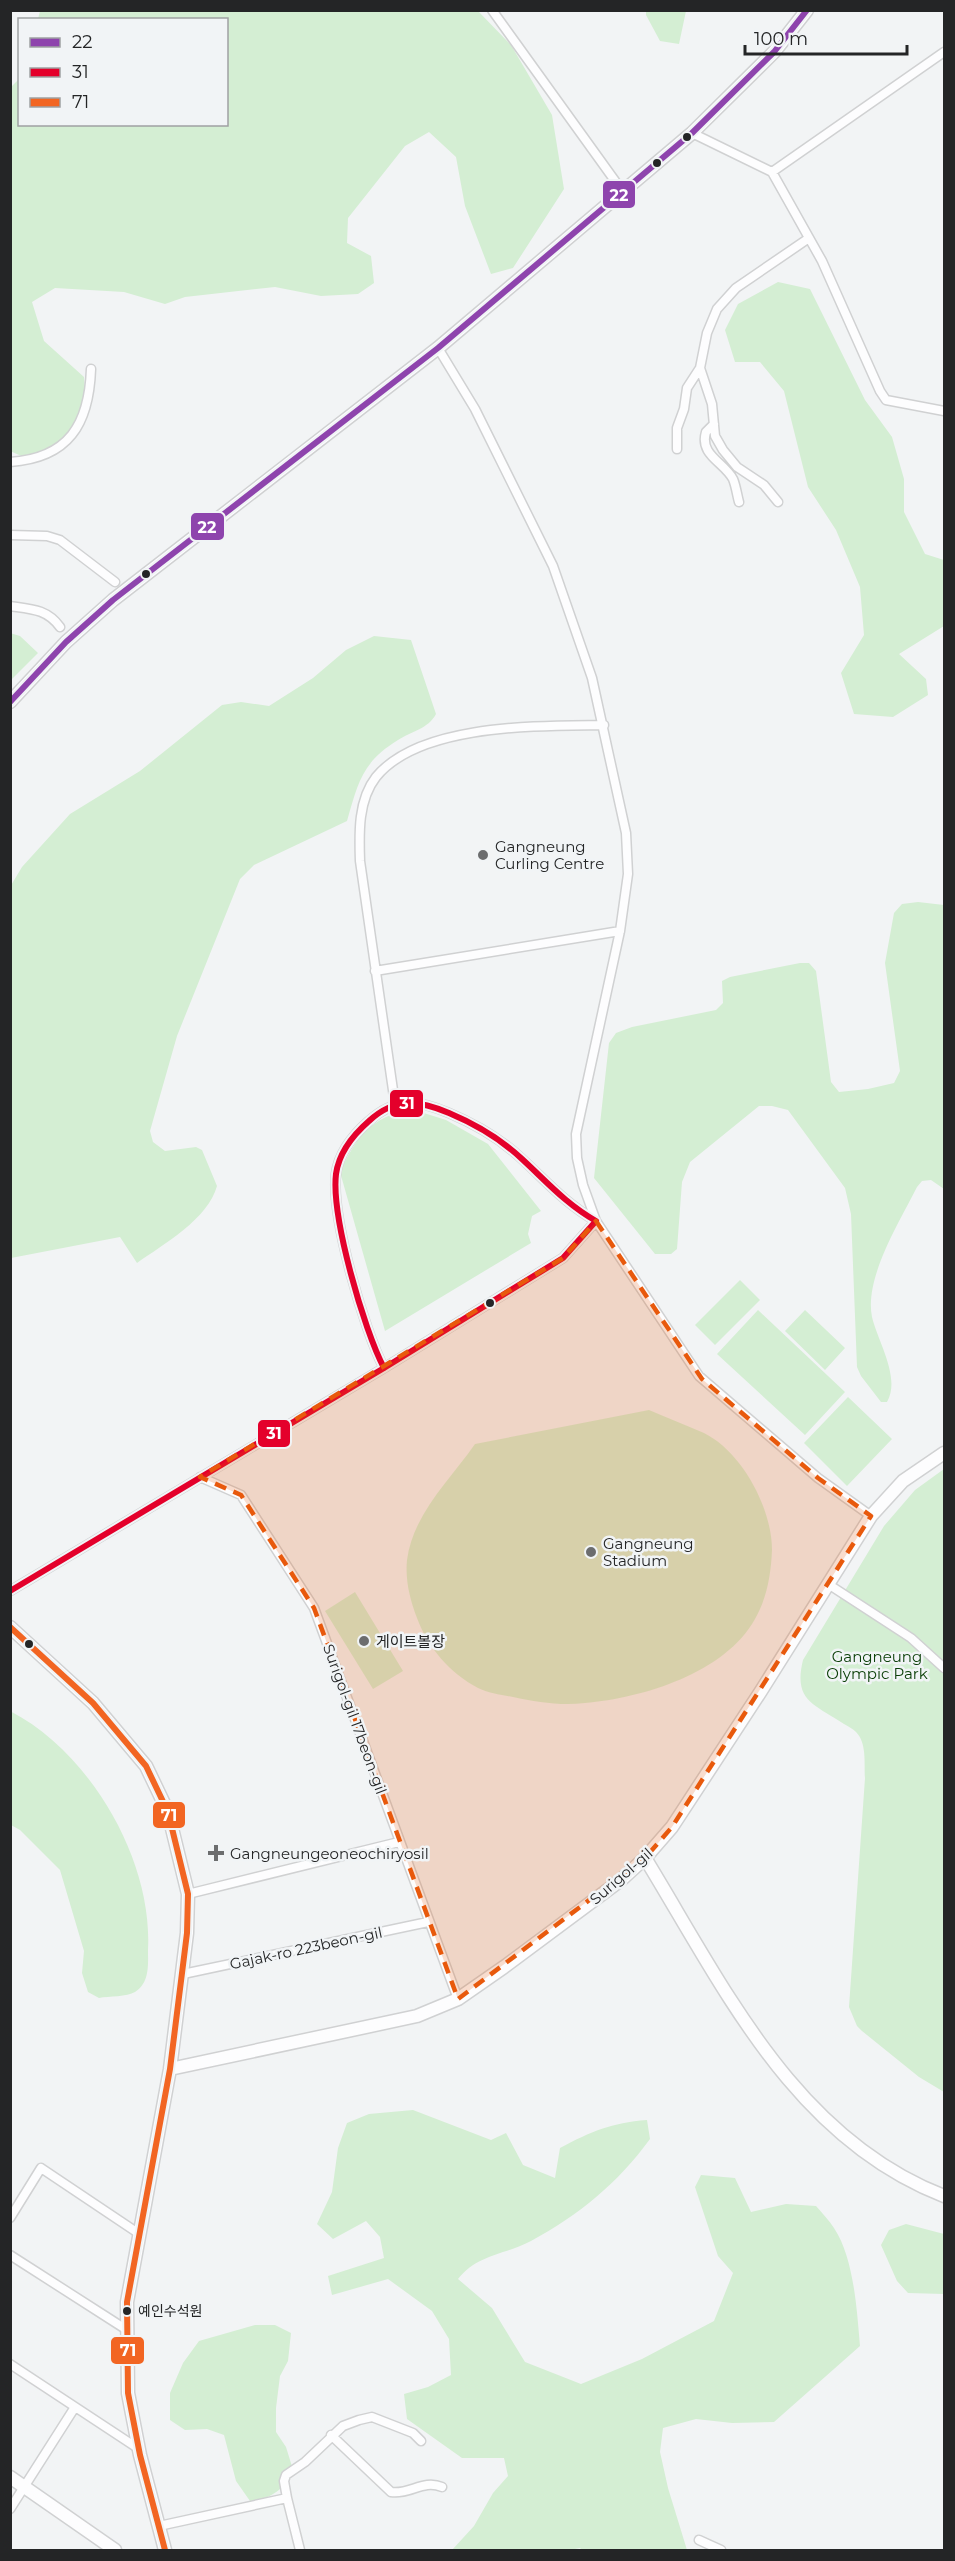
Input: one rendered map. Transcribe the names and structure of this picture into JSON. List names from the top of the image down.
{
  "streets": {
    "street": ["Surigol-gil 17beon-gil", "Surigol-gil", "Gajak-ro 223beon-gil"]
  },
  "crossings": [
    ["Surigol-gil 17beon-gil", "Surigol-gil"],
    ["Surigol-gil 17beon-gil", "Gajak-ro 223beon-gil"]
  ],
  "parks": ["Gangneung Olympic Park"],
  "places": {
    "other": [
      "Gangneung Curling Centre",
      "Gangneung Stadium",
      "게이트볼장",
      "예인수석원"
    ],
    "health": ["Gangneungeoneochiryosil"]
  },
  "lines": ["transit line 22", "transit line 31", "transit line 71"],
  "legend": ["22", "31", "71"],
  "scale_bar": "100 m"
}
